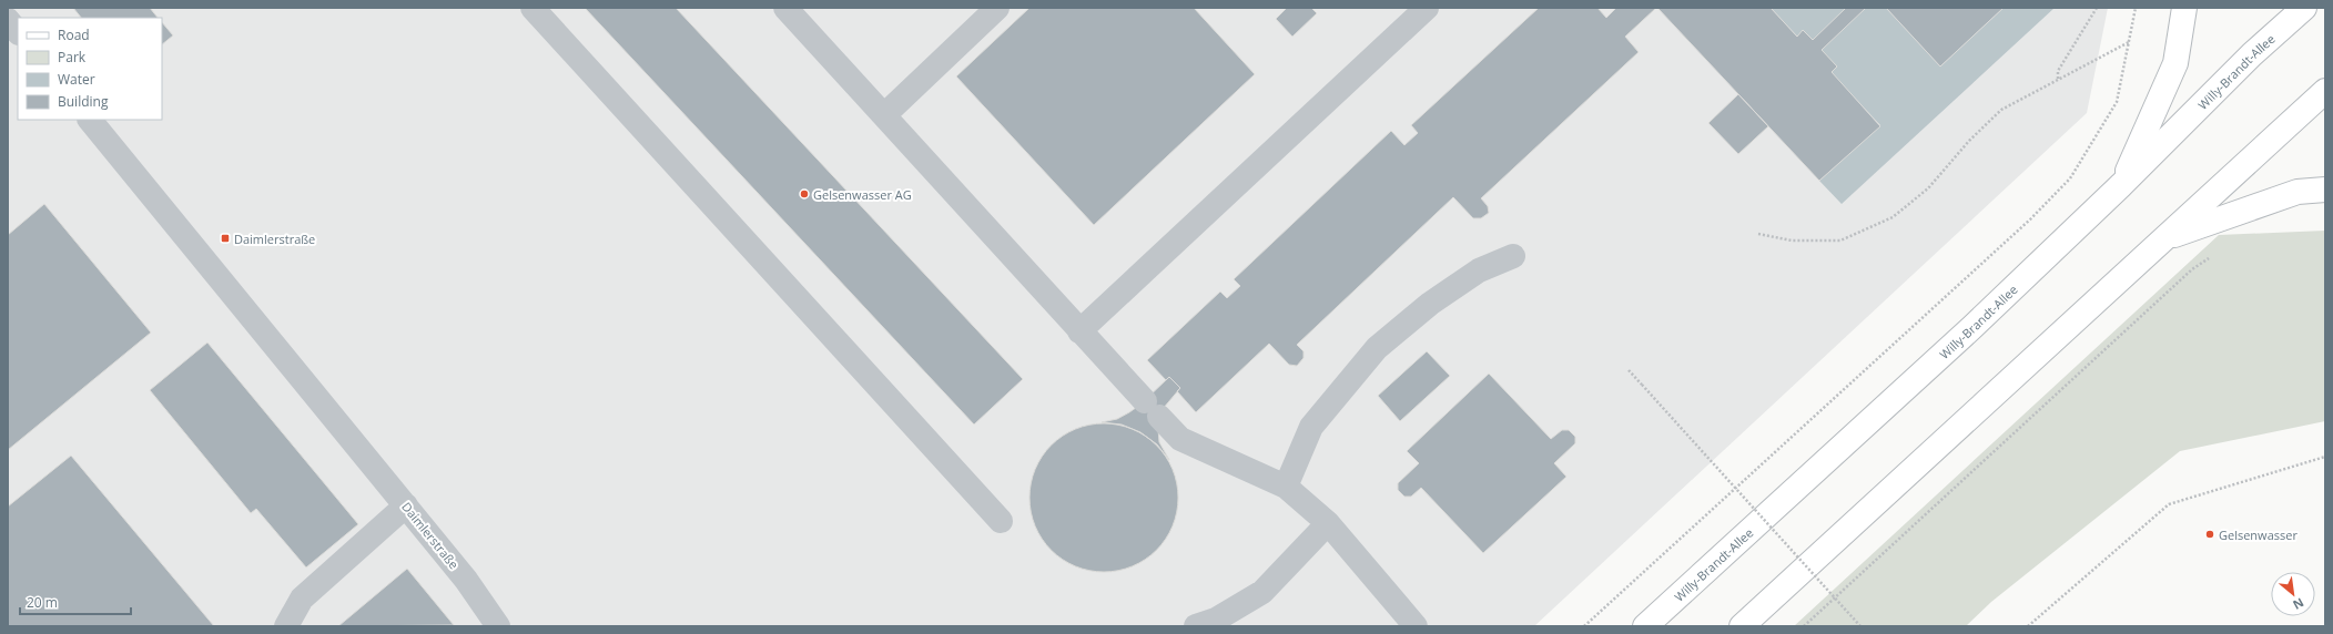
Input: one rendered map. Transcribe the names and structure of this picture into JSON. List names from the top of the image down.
{
  "streets": {
    "main road": ["Willy-Brandt-Allee"],
    "street": ["Daimlerstraße"]
  },
  "places": {
    "other": ["Gelsenwasser AG", "Gelsenwasser"],
    "transit": ["Daimlerstraße"]
  },
  "legend": [
    "Road",
    "Park",
    "Water",
    "Building"
  ],
  "scale_bar": "20 m",
  "north": "bottom right"
}
